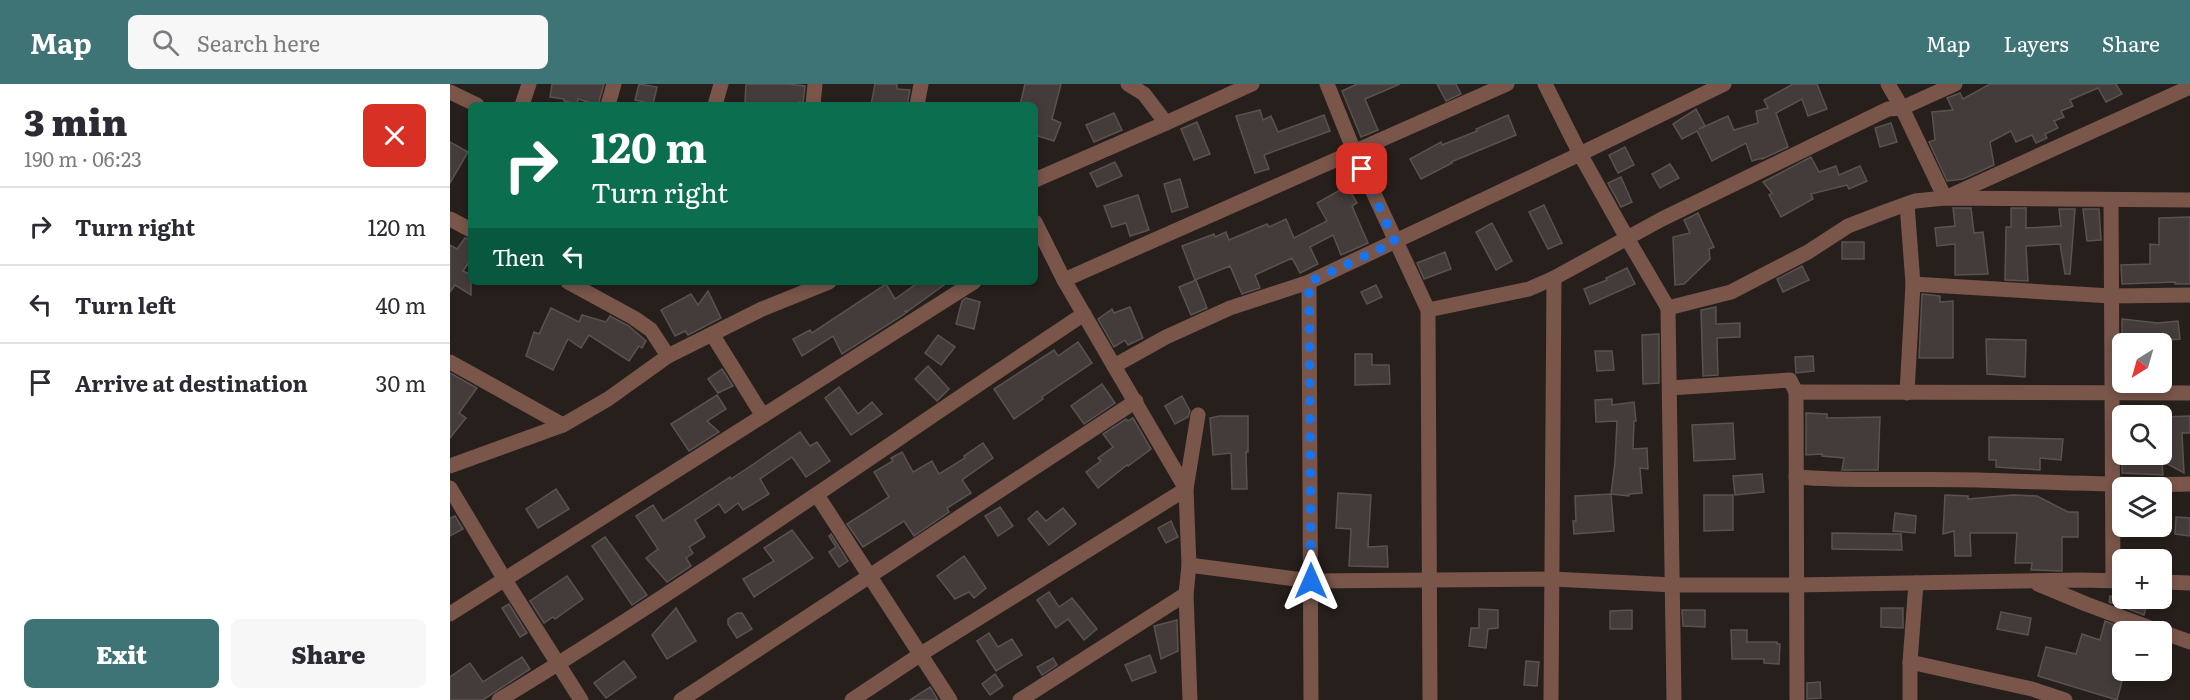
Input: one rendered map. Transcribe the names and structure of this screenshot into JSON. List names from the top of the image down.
{
  "north": "bottom left",
  "page": {
    "header": "Map",
    "search": "Search here",
    "nav": ["Map", "Layers", "Share"],
    "heading": ["3 min", "190 m · 06:23"],
    "turn": ["120 m", "Turn right"],
    "list": [
      {
        "name": "Turn right",
        "value": "120 m"
      },
      {
        "name": "Turn left",
        "value": "40 m"
      },
      {
        "name": "Arrive at destination",
        "value": "30 m"
      }
    ],
    "then": "Then",
    "map_buttons": ["+", "−"],
    "buttons": ["Exit", "Share"]
  }
}
